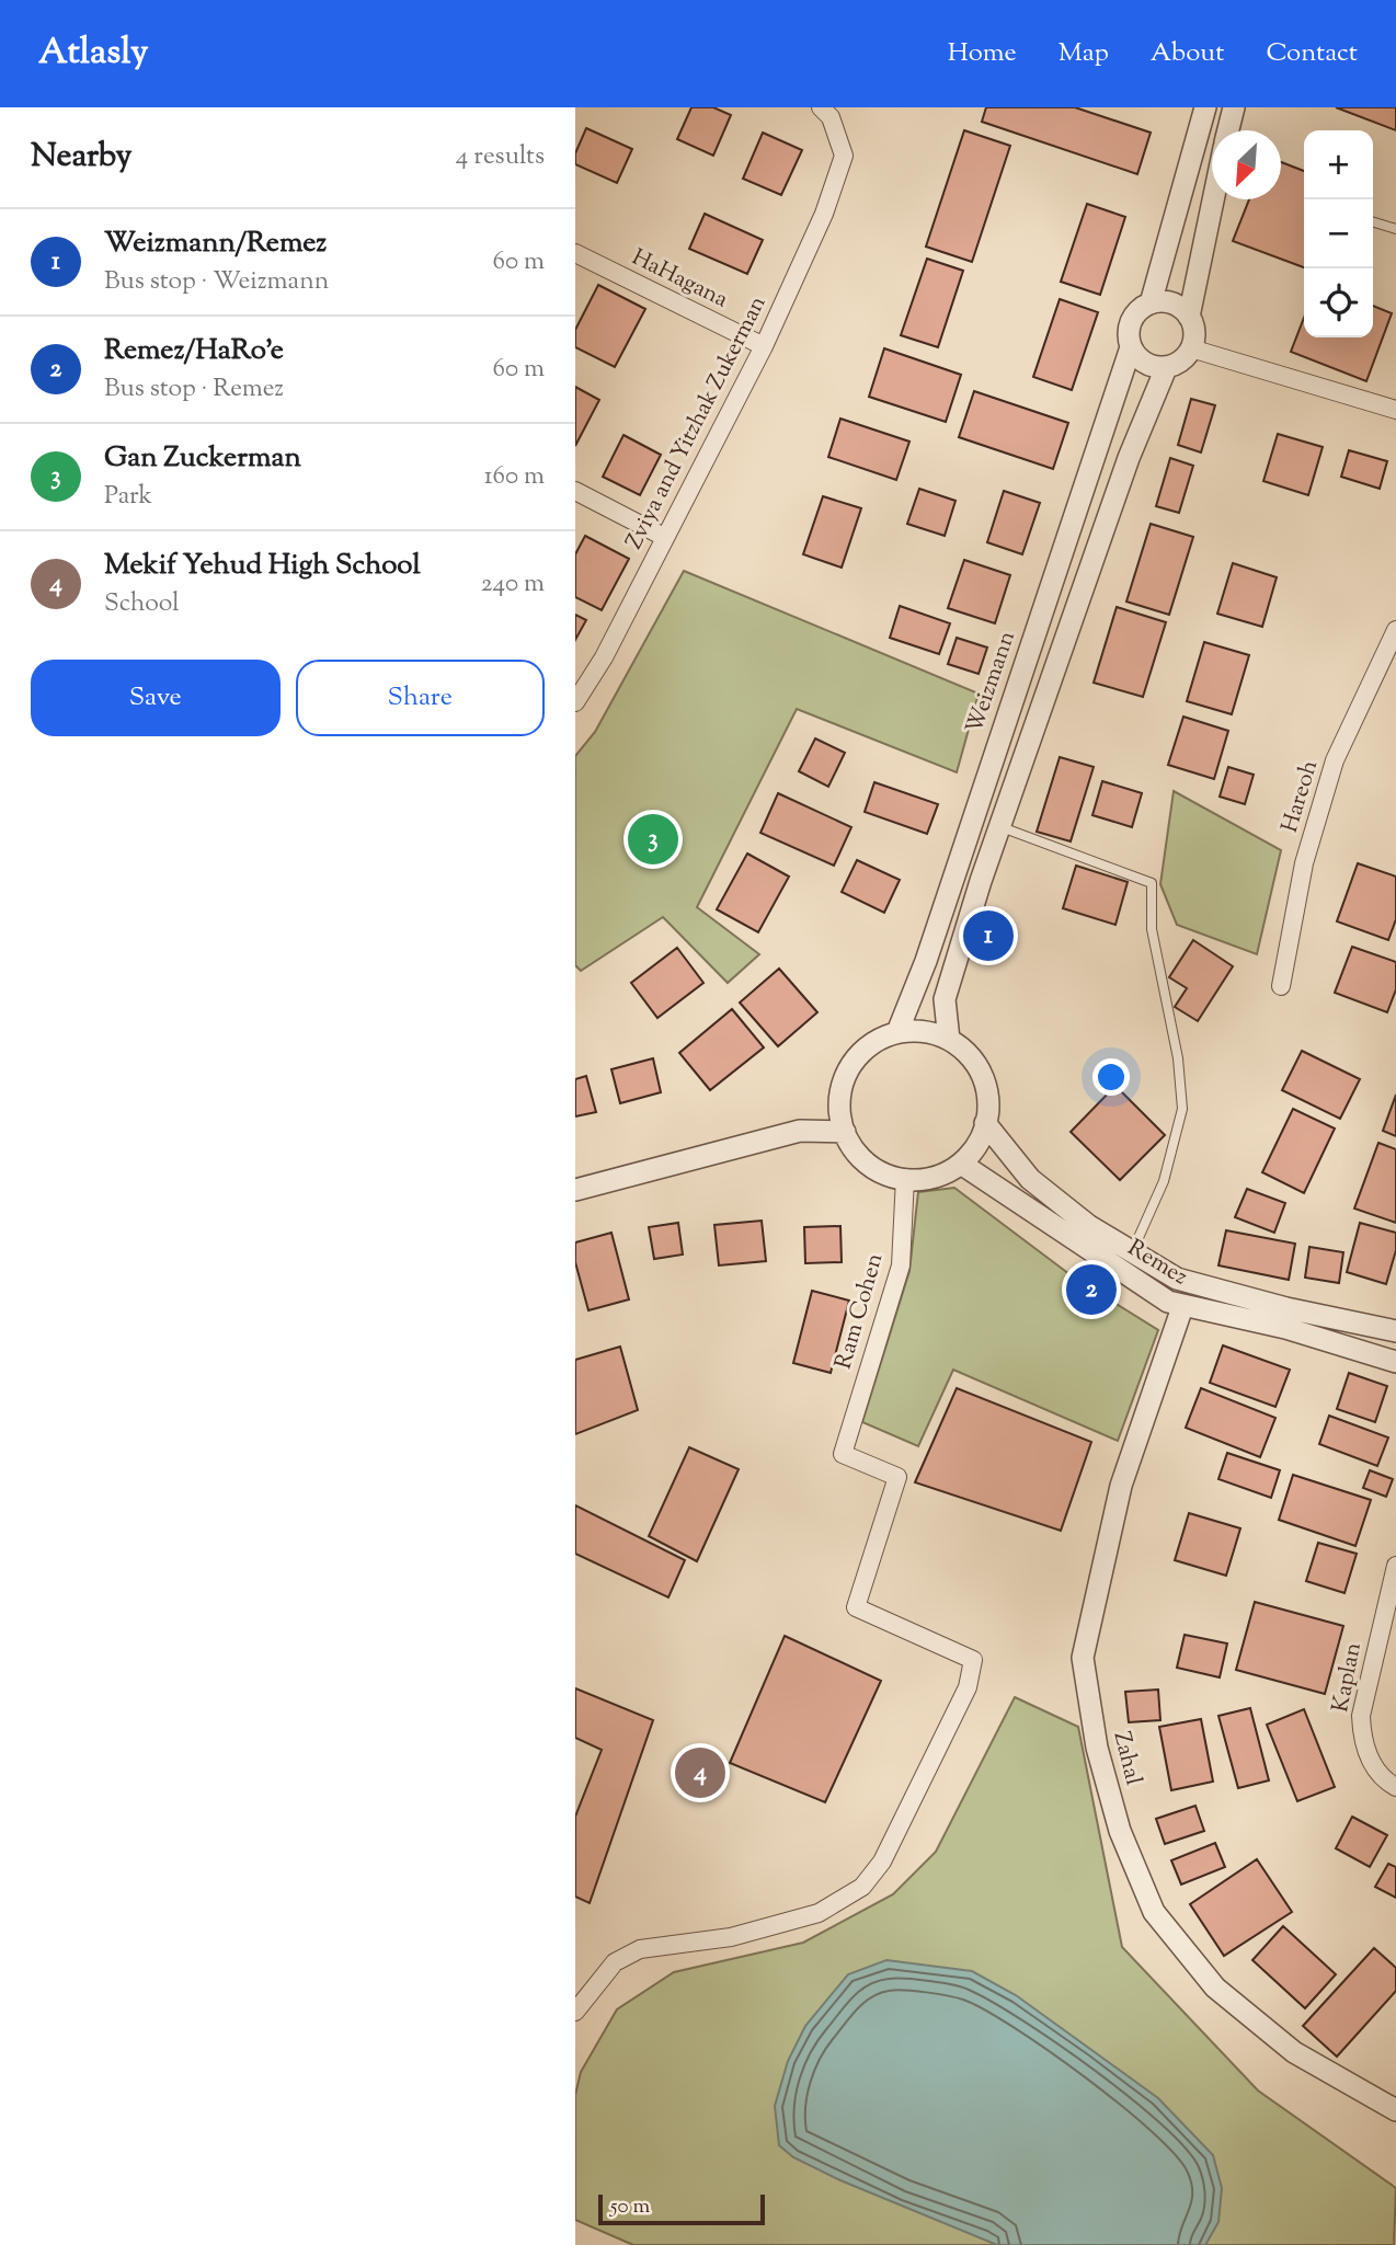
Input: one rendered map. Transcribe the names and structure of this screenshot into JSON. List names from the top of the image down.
{
  "streets": {
    "street": [
      "HaHagana",
      "Zviya and Yitzhak Zukerman",
      "Weizmann",
      "Hareoh",
      "Remez",
      "Ram Cohen",
      "Kaplan",
      "Zahal"
    ]
  },
  "crossings": [
    ["HaHagana", "Zviya and Yitzhak Zukerman"],
    ["Weizmann", "Remez"],
    ["Weizmann", "Ram Cohen"],
    ["Remez", "Ram Cohen"],
    ["Remez", "Zahal"]
  ],
  "scale_bar": "50 m",
  "north": "bottom left",
  "page": {
    "header": "Atlasly",
    "nav": [
      "Home",
      "Map",
      "About",
      "Contact"
    ],
    "heading": ["Nearby", "4 results"],
    "map_buttons": ["+", "−"],
    "list": [
      {
        "mark": "1",
        "name": "Weizmann/Remez",
        "note": "Bus stop · Weizmann",
        "value": "60 m"
      },
      {
        "mark": "2",
        "name": "Remez/HaRo'e",
        "note": "Bus stop · Remez",
        "value": "60 m"
      },
      {
        "mark": "3",
        "name": "Gan Zuckerman",
        "note": "Park",
        "value": "160 m"
      },
      {
        "mark": "4",
        "name": "Mekif Yehud High School",
        "note": "School",
        "value": "240 m"
      }
    ],
    "buttons": ["Save", "Share"],
    "pins": [
      "3",
      "1",
      "2",
      "4"
    ],
    "scale": "50 m"
  }
}
